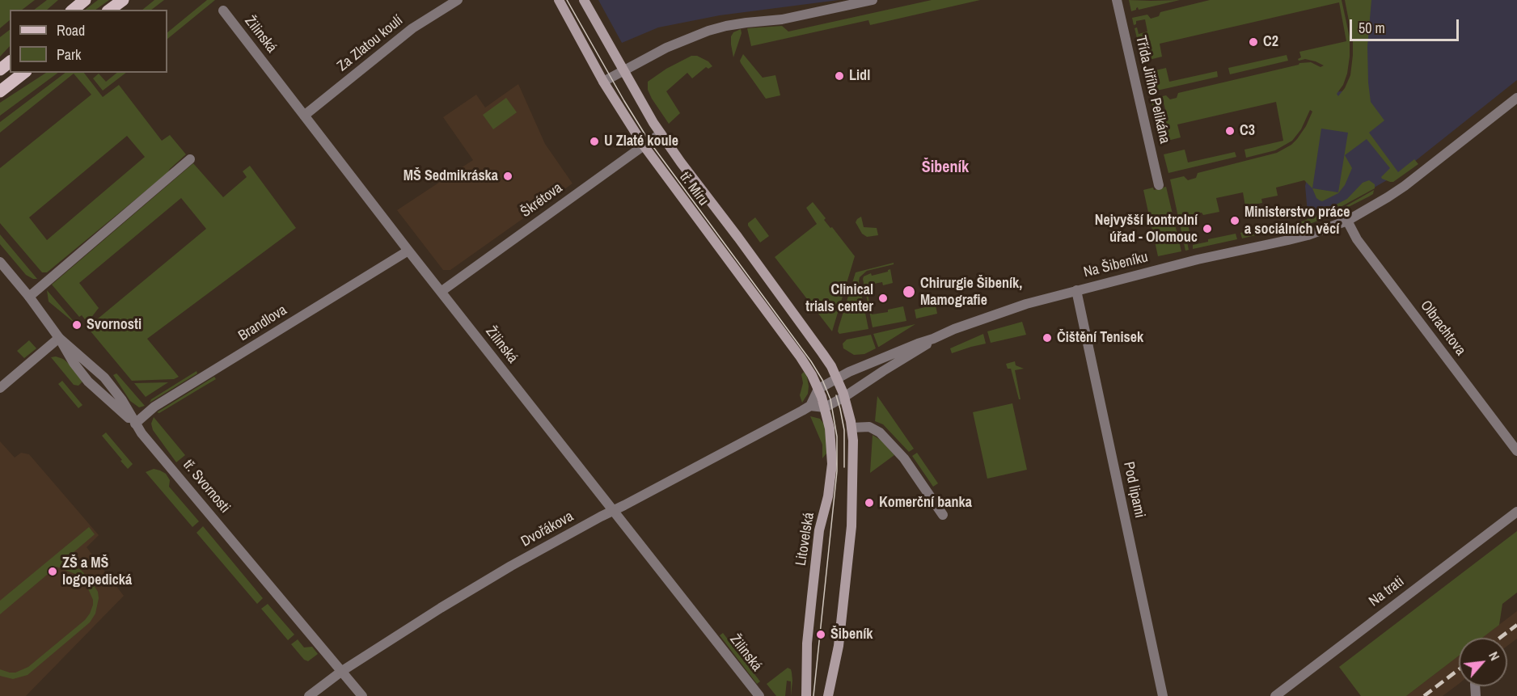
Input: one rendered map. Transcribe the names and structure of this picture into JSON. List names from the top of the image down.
{
  "streets": {
    "main road": ["tř. Míru", "Litovelská"],
    "street": [
      "Žilinská",
      "Za Zlatou koulí",
      "Třída Jiřího Pelikána",
      "Škrétova",
      "Na Šibeníku",
      "Brandlova",
      "Olbrachtova",
      "tř. Svornosti",
      "Pod lipami",
      "Dvořákova",
      "Na trati"
    ]
  },
  "crossings": [
    ["Žilinská", "Za Zlatou koulí"],
    ["Žilinská", "Škrétova"],
    ["Žilinská", "Brandlova"],
    ["Žilinská", "Dvořákova"],
    ["tř. Míru", "Škrétova"],
    ["tř. Míru", "Na Šibeníku"],
    ["tř. Míru", "Litovelská"],
    ["Na Šibeníku", "Olbrachtova"],
    ["Na Šibeníku", "Pod lipami"],
    ["Na Šibeníku", "Litovelská"],
    ["Brandlova", "tř. Svornosti"],
    ["tř. Svornosti", "Dvořákova"]
  ],
  "districts": ["Šibeník"],
  "places": [
    "C2",
    "Lidl",
    "C3",
    "U Zlaté koule",
    "MŠ Sedmikráska",
    "Ministerstvo práce a sociálních věcí",
    "Nejvyšší kontrolní úřad - Olomouc",
    "Chirurgie Šibeník, Mamografie",
    "Clinical trials center",
    "Svornosti",
    "Čištění Tenisek",
    "Komerční banka",
    "ZŠ a MŠ logopedická",
    "Šibeník"
  ],
  "legend": ["Road", "Park"],
  "scale_bar": "50 m",
  "north": "top right"
}
